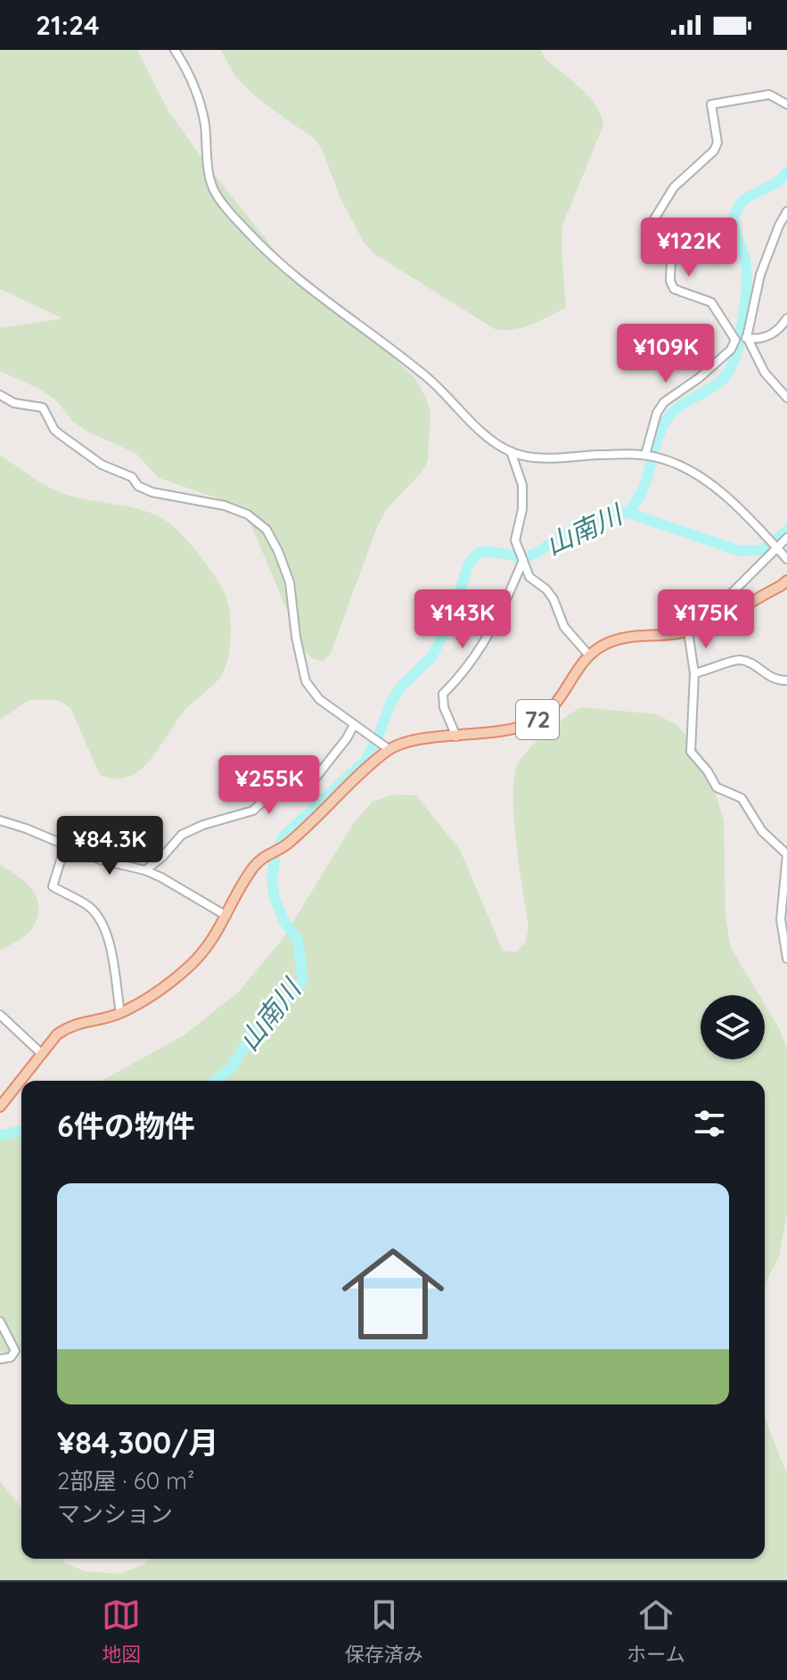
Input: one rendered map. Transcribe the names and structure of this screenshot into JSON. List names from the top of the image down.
{
  "streets": {
    "main road": ["72"]
  },
  "water": ["山南川"],
  "page": {
    "status": "21:24",
    "price": [
      "¥122K",
      "¥109K",
      "¥143K",
      "¥175K",
      "¥255K",
      "¥84.3K"
    ],
    "heading": "6件の物件",
    "list": [
      {
        "name": "¥84,300/月",
        "note": "2部屋 · 60 m² · マンション"
      }
    ],
    "tabs": ["地図", "保存済み", "ホーム"]
  }
}
